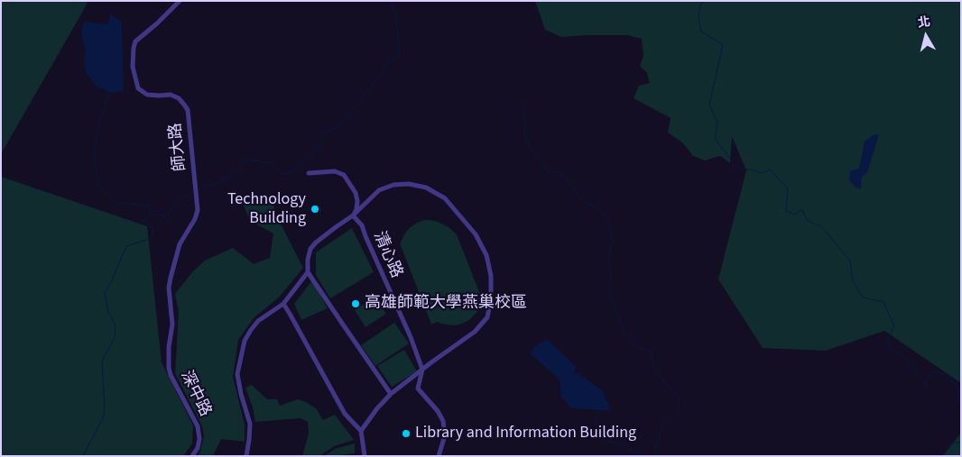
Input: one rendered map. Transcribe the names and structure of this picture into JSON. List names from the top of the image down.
{
  "streets": {
    "street": ["師大路", "清心路", "深中路"]
  },
  "crossings": [
    ["師大路", "深中路"]
  ],
  "places": ["Technology Building", "高雄師範大學燕巢校區", "Library and Information Building"],
  "north": "top"
}
